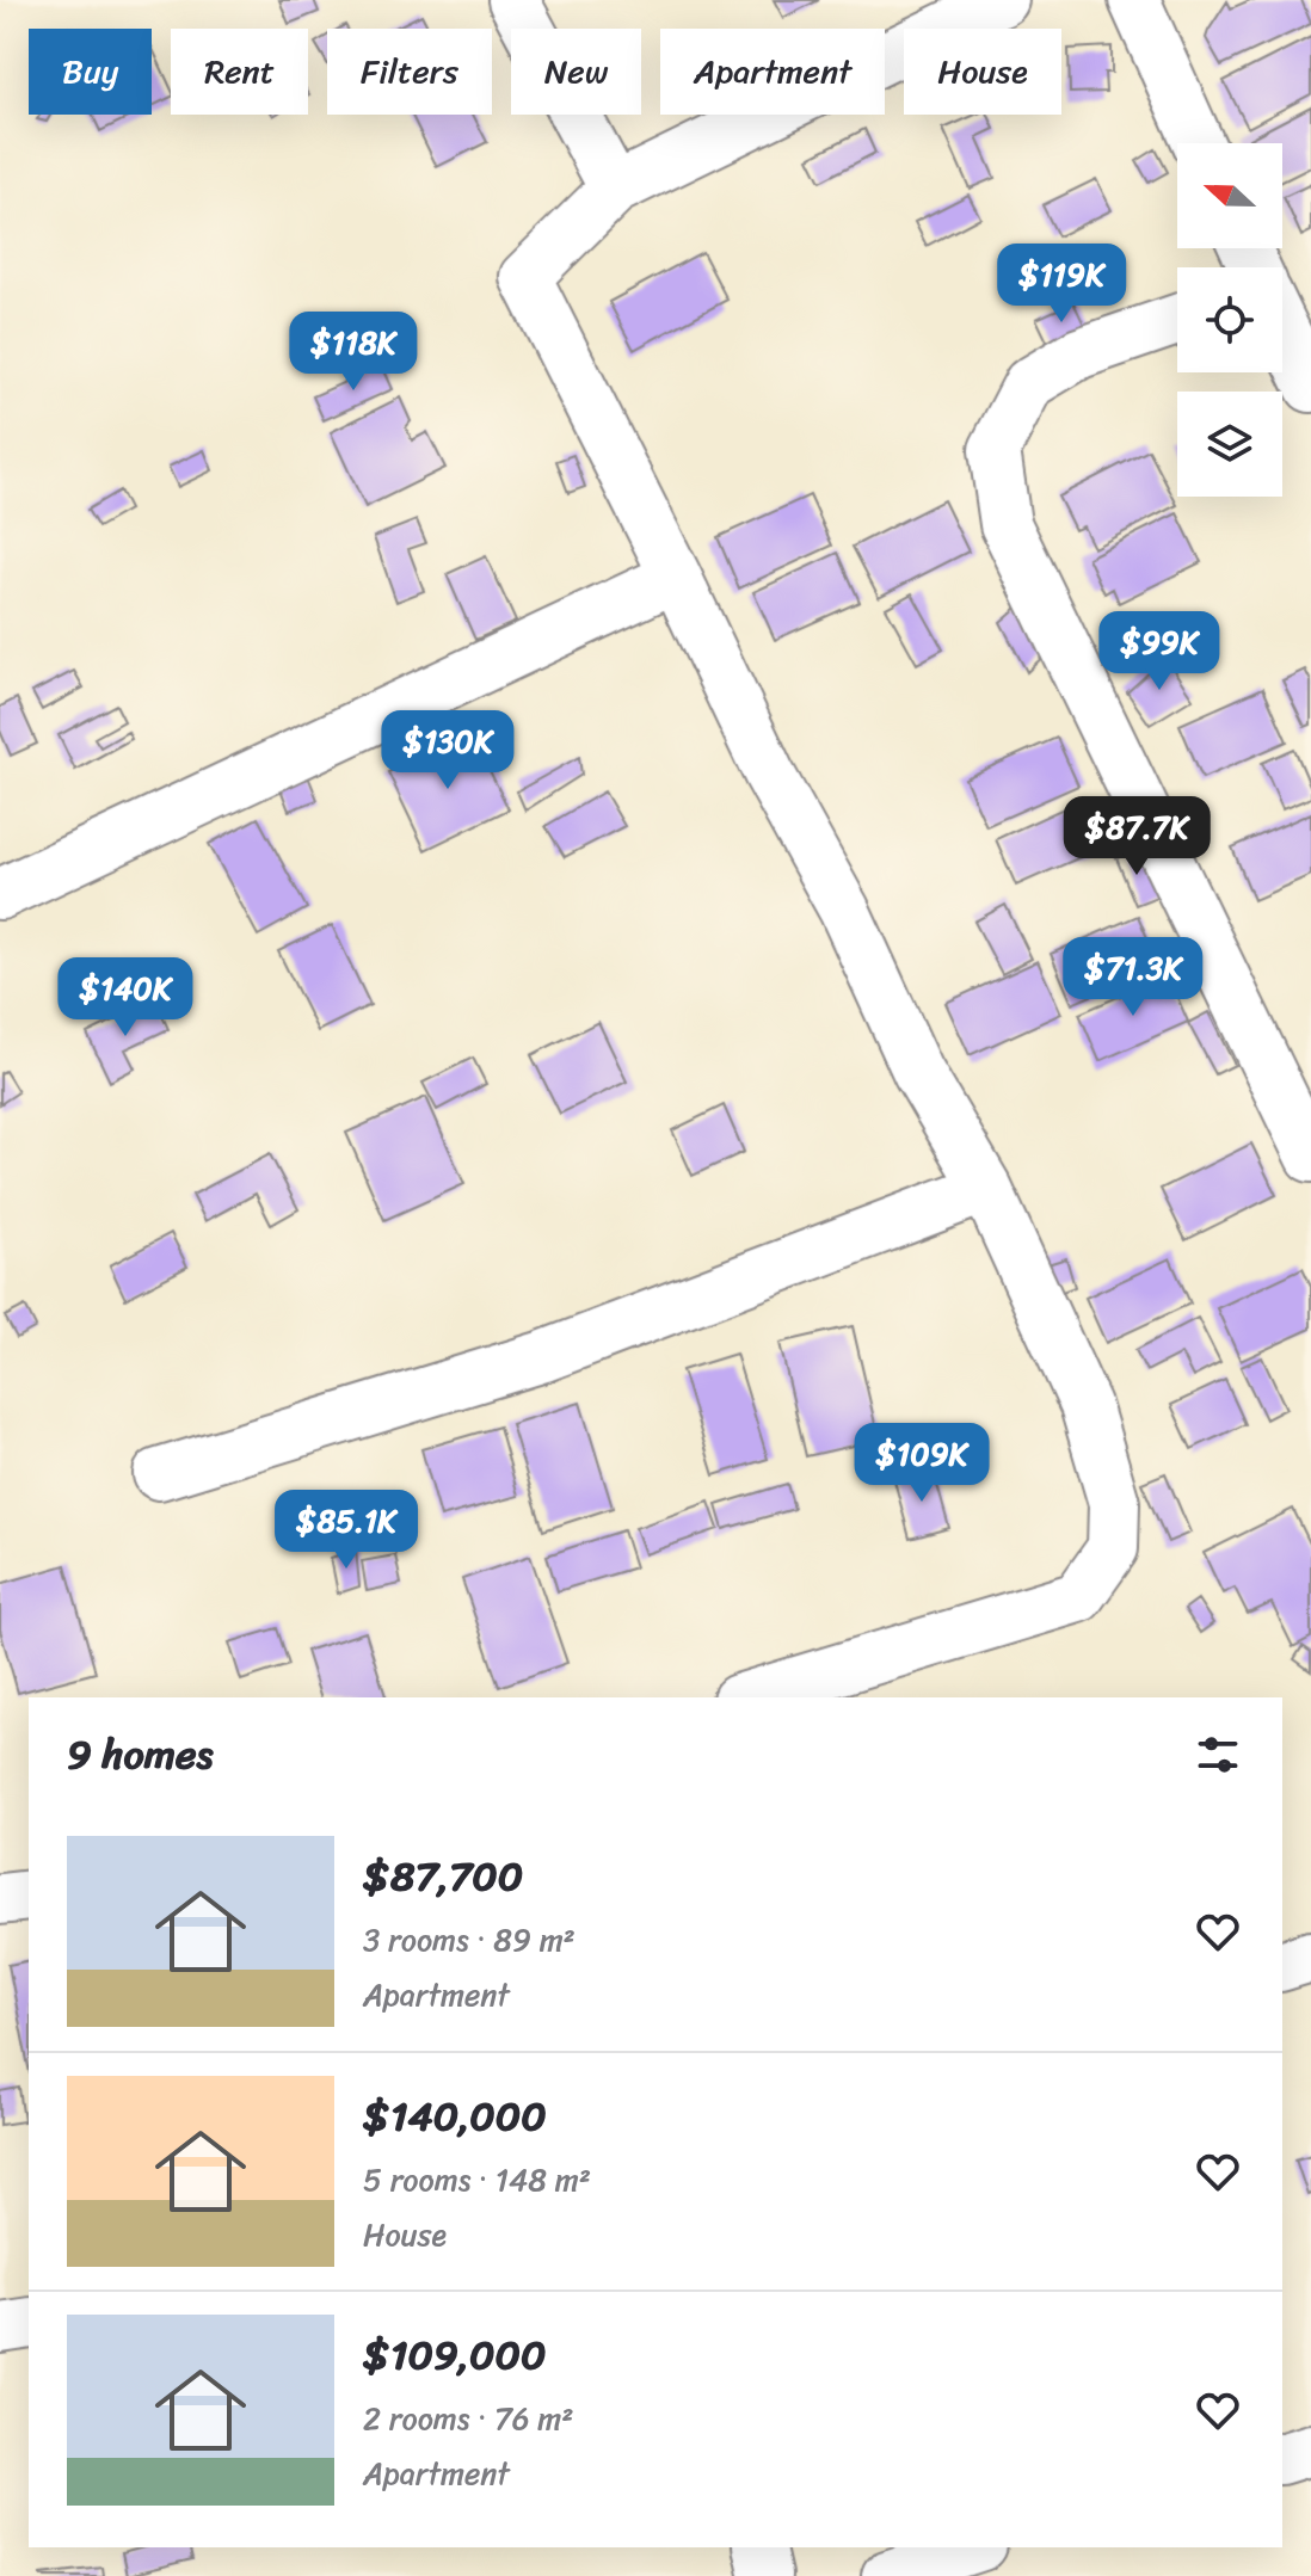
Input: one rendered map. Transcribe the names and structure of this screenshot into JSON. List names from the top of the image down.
{
  "north": "left",
  "page": {
    "chip": [
      "Buy",
      "Rent",
      "Filters",
      "New",
      "Apartment",
      "House"
    ],
    "price": [
      "$119K",
      "$118K",
      "$99K",
      "$130K",
      "$87.7K",
      "$71.3K",
      "$140K",
      "$109K",
      "$85.1K"
    ],
    "heading": "9 homes",
    "list": [
      {
        "name": "$87,700",
        "note": "3 rooms · 89 m² · Apartment"
      },
      {
        "name": "$140,000",
        "note": "5 rooms · 148 m² · House"
      },
      {
        "name": "$109,000",
        "note": "2 rooms · 76 m² · Apartment"
      }
    ]
  }
}
